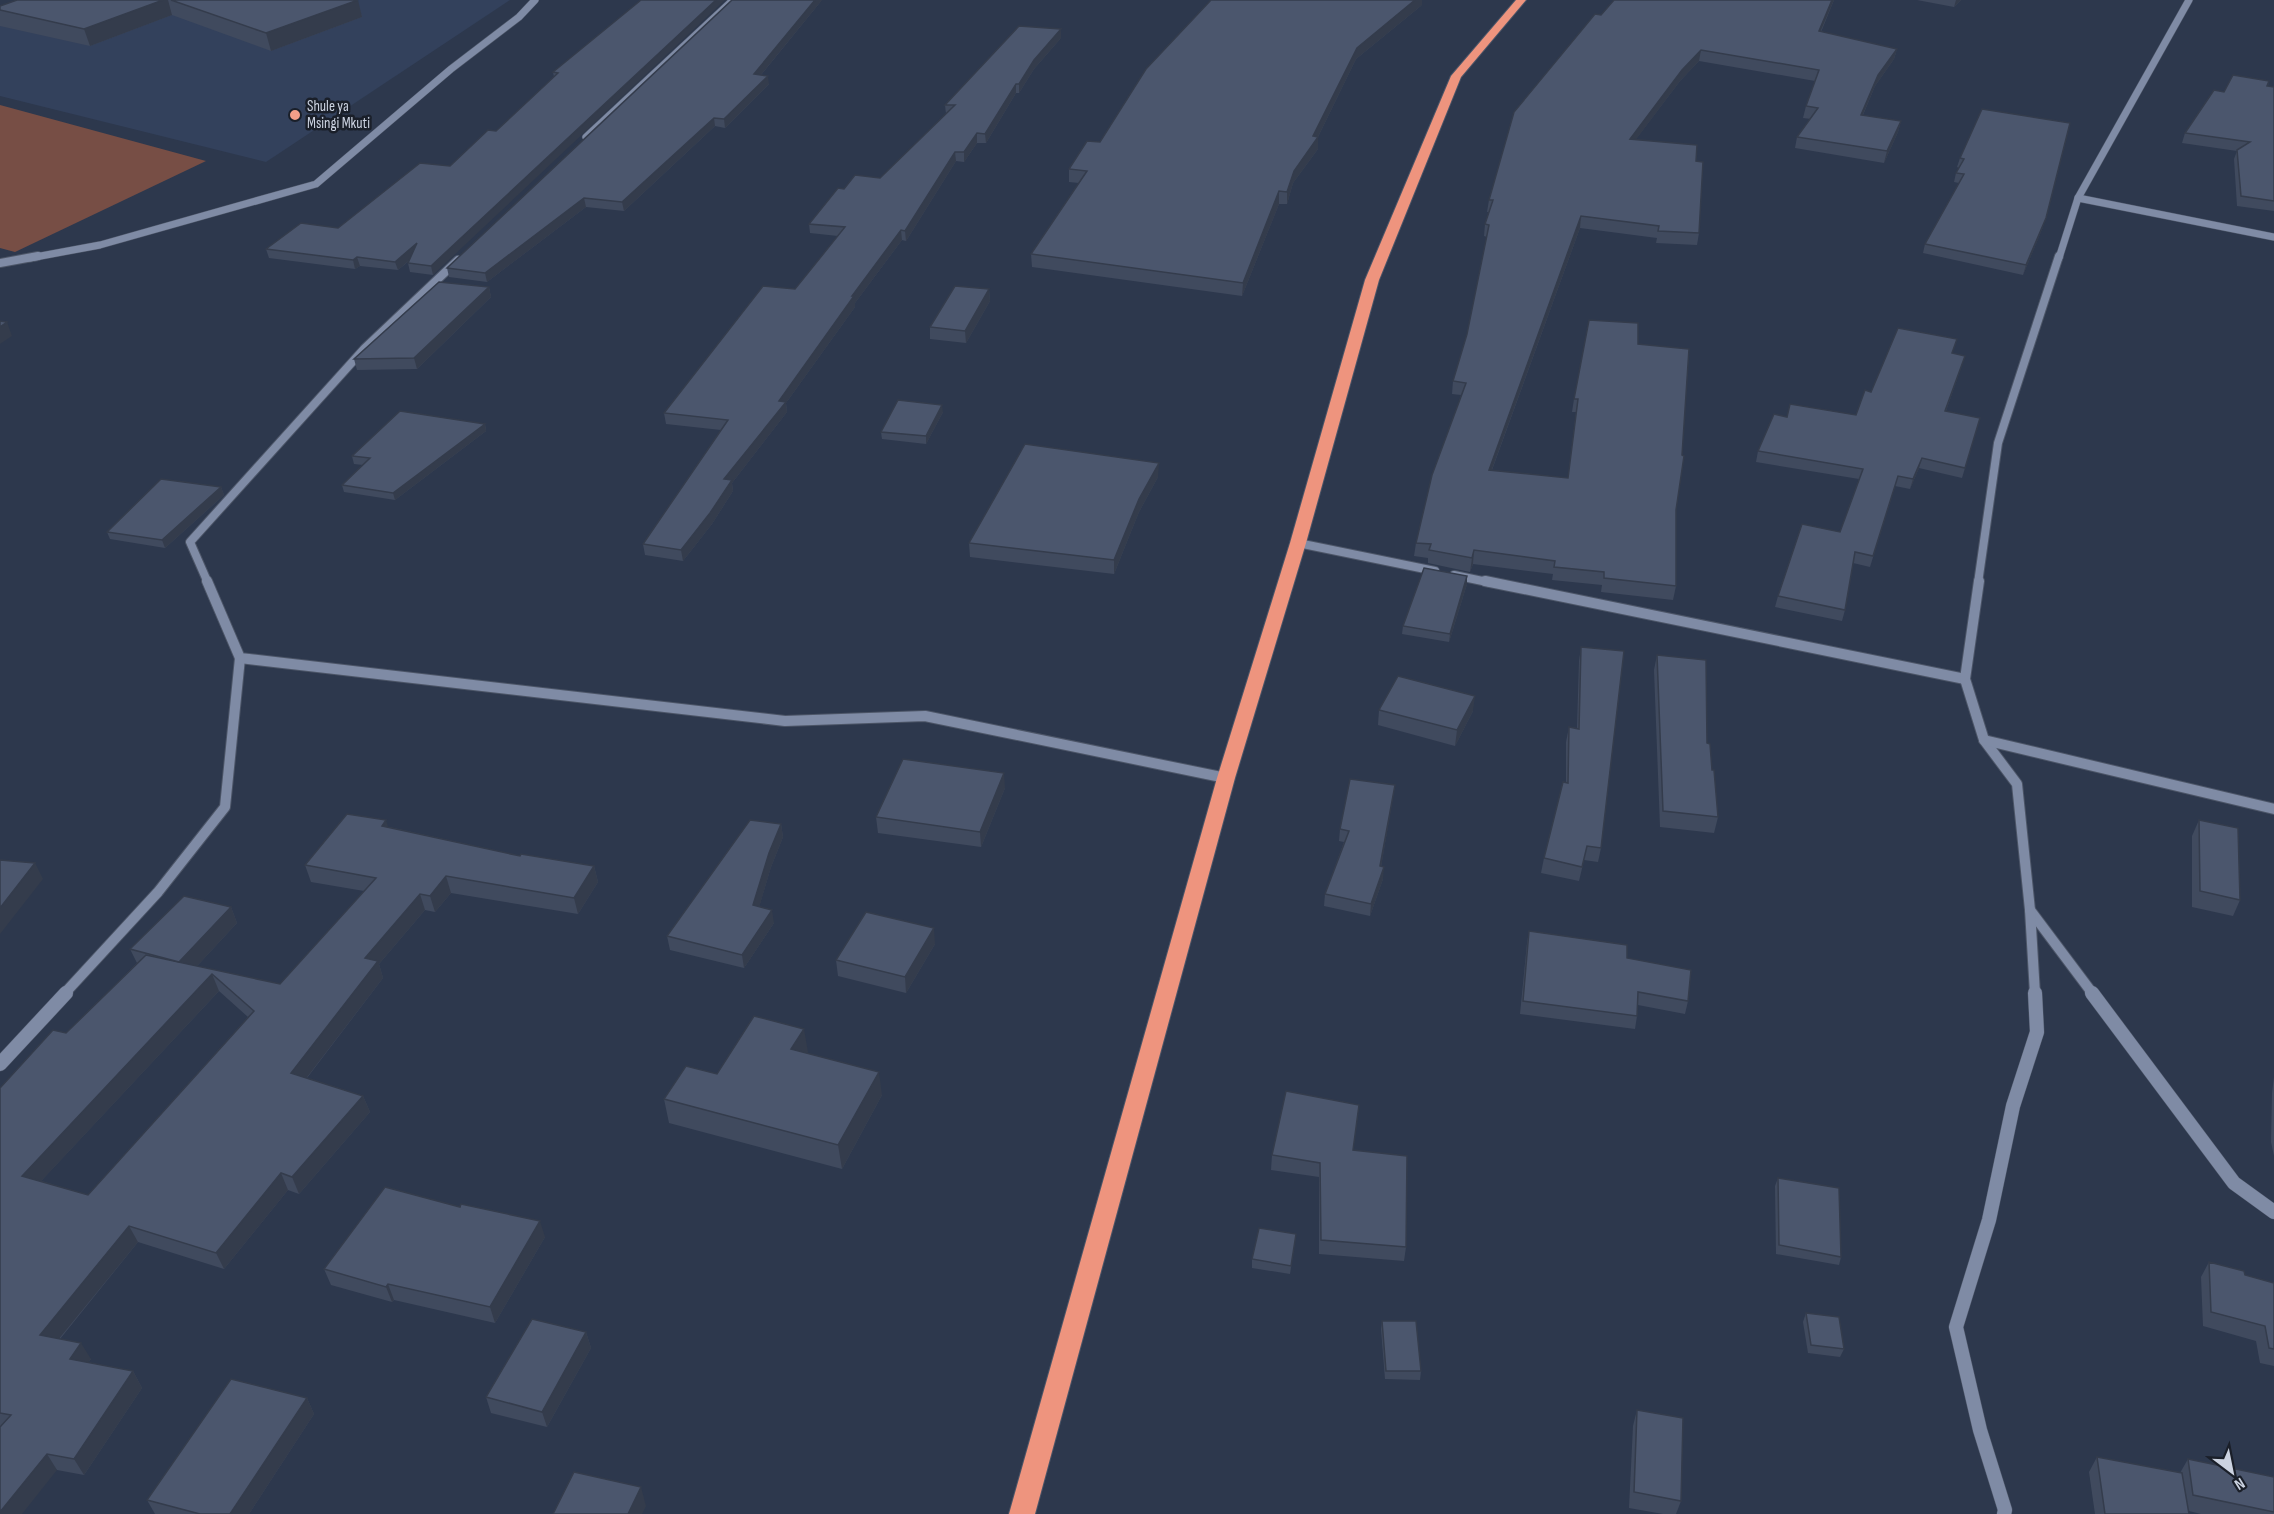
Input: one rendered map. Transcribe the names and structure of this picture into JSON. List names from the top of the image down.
{
  "places": ["Shule ya Msingi Mkuti"],
  "north": "bottom right"
}
